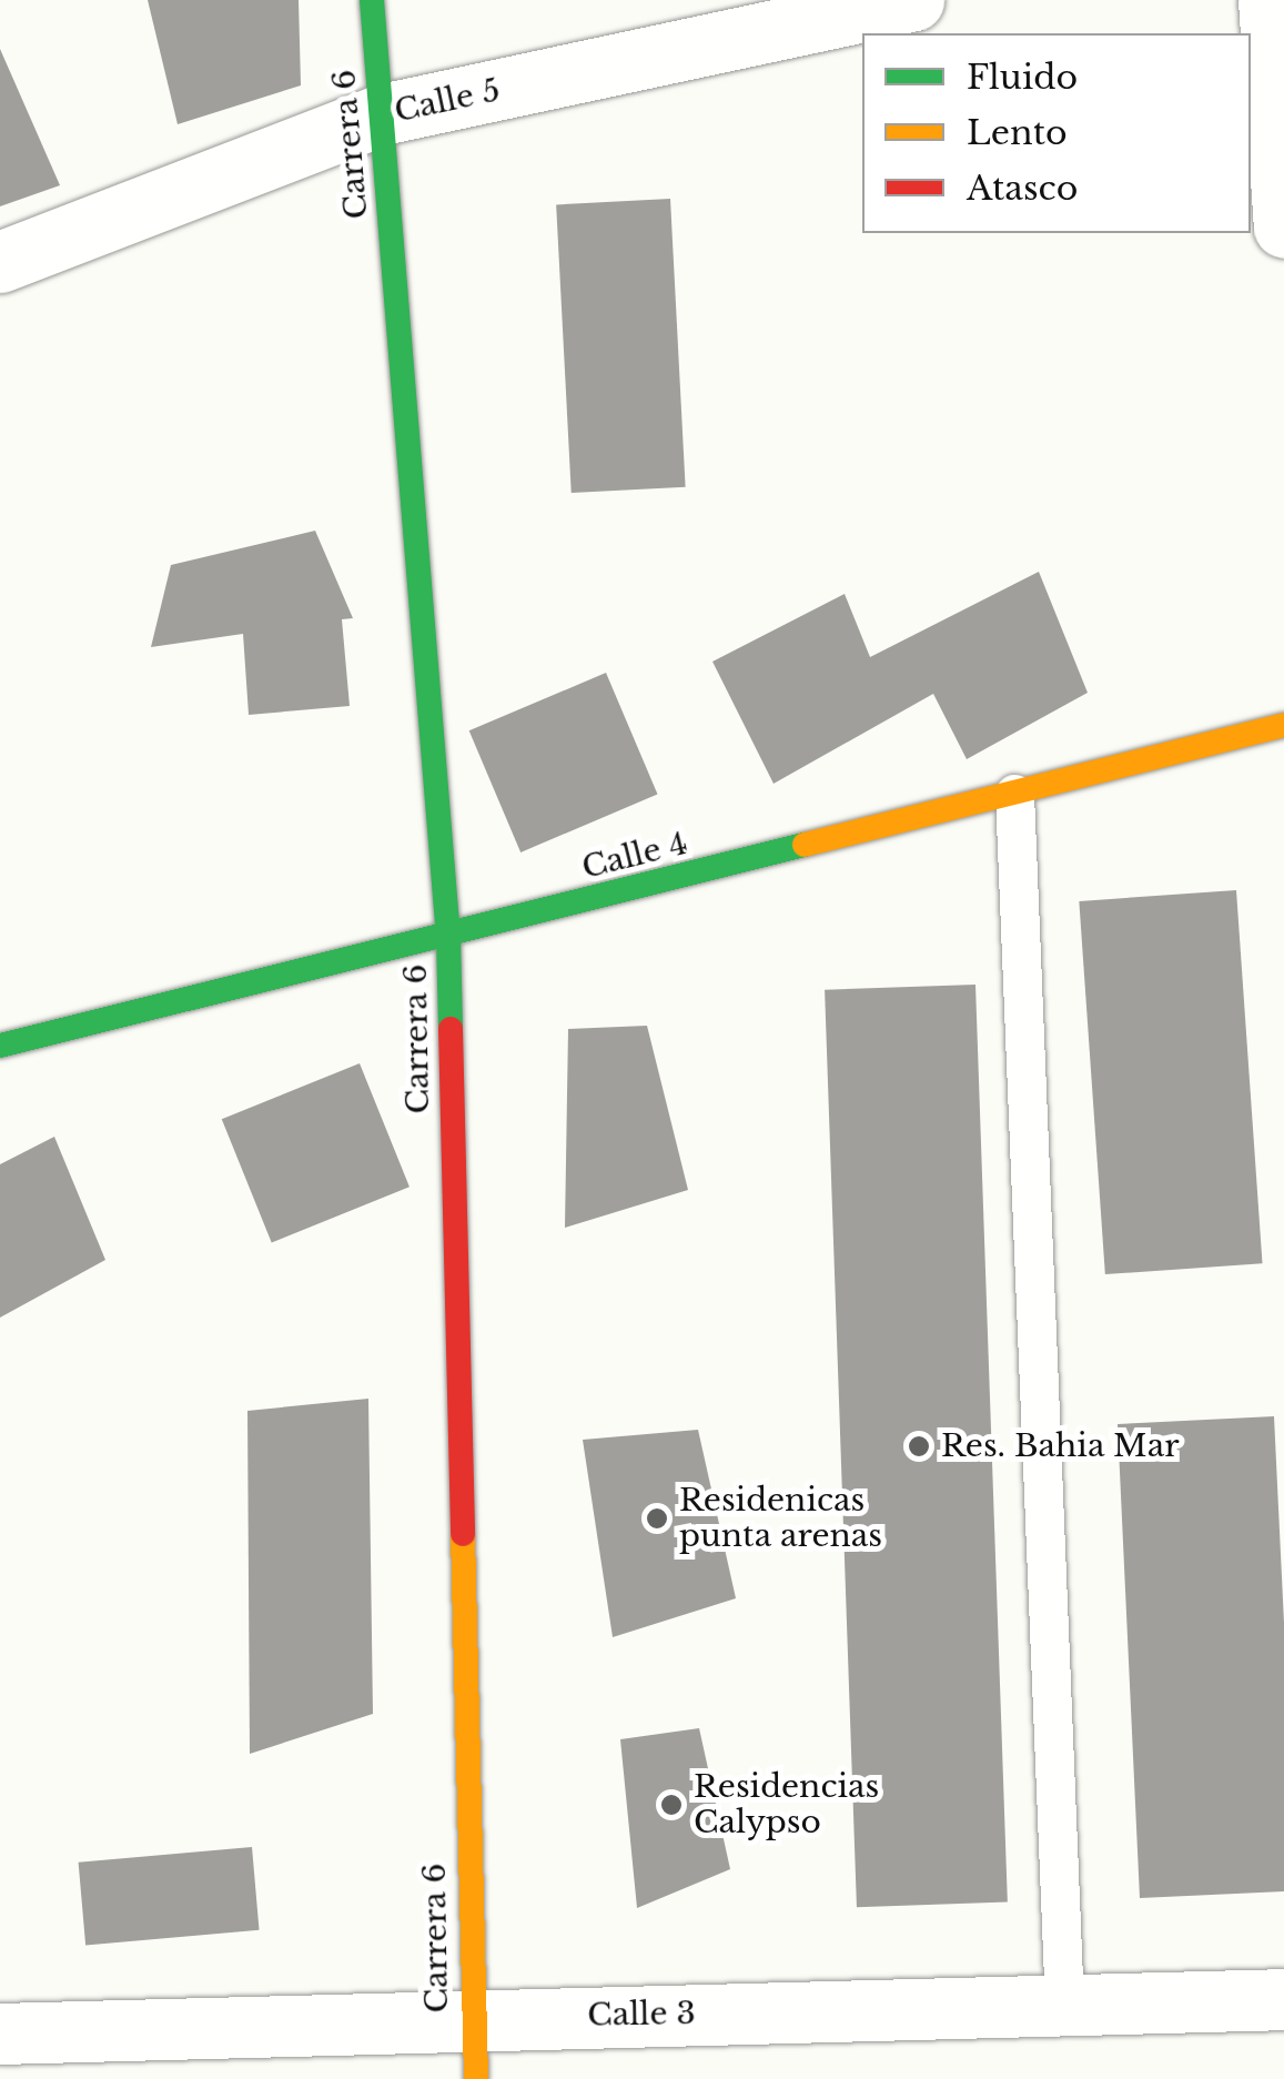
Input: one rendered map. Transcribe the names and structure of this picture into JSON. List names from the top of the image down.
{
  "streets": {
    "street": [
      "Calle 5",
      "Carrera 6",
      "Calle 4",
      "Calle 3"
    ]
  },
  "crossings": [
    ["Calle 5", "Carrera 6"],
    ["Carrera 6", "Calle 4"],
    ["Carrera 6", "Calle 3"]
  ],
  "places": ["Res. Bahia Mar", "Residenicas punta arenas", "Residencias Calypso"],
  "legend": ["Fluido", "Lento", "Atasco"]
}
